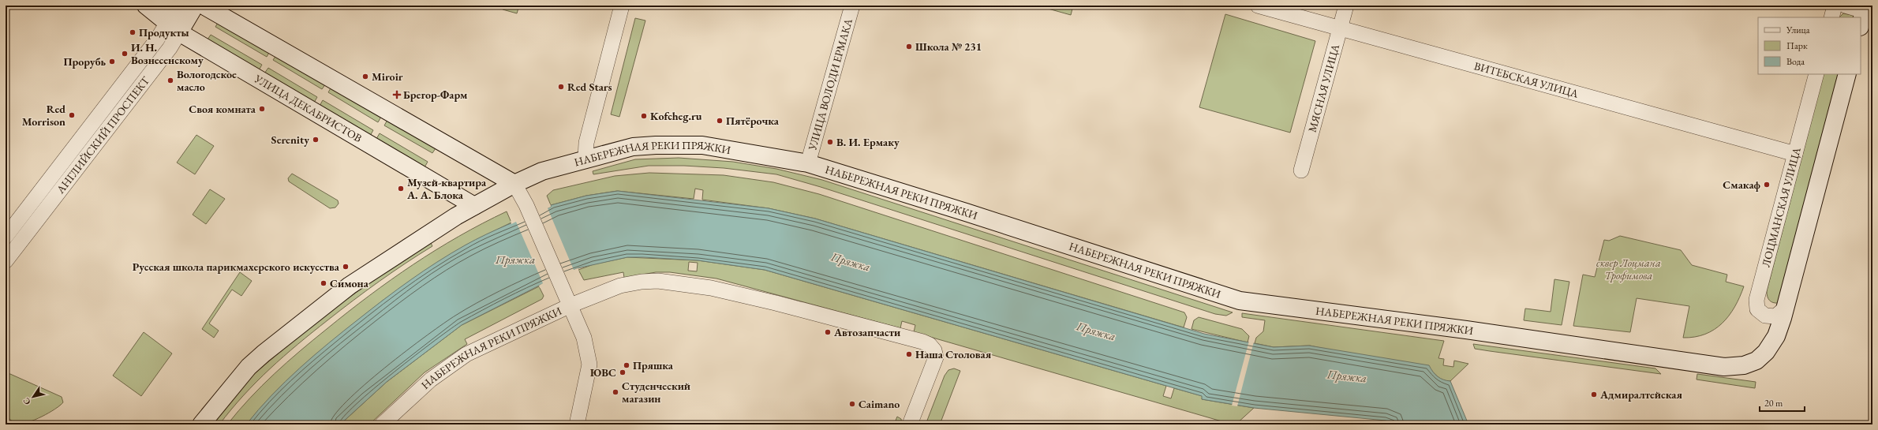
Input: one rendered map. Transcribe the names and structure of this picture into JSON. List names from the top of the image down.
{
  "streets": {
    "main road": ["УЛИЦА ДЕКАБРИСТОВ", "АНГЛИЙСКИЙ ПРОСПЕКТ", "НАБЕРЕЖНАЯ РЕКИ ПРЯЖКИ"],
    "street": [
      "ВИТЕБСКАЯ УЛИЦА",
      "УЛИЦА ВОЛОДИ ЕРМАКА",
      "МЯСНАЯ УЛИЦА",
      "ЛОЦМАНСКАЯ УЛИЦА"
    ]
  },
  "crossings": [
    ["ВИТЕБСКАЯ УЛИЦА", "МЯСНАЯ УЛИЦА"],
    ["ВИТЕБСКАЯ УЛИЦА", "ЛОЦМАНСКАЯ УЛИЦА"],
    ["УЛИЦА ВОЛОДИ ЕРМАКА", "НАБЕРЕЖНАЯ РЕКИ ПРЯЖКИ"],
    ["УЛИЦА ДЕКАБРИСТОВ", "АНГЛИЙСКИЙ ПРОСПЕКТ"],
    ["УЛИЦА ДЕКАБРИСТОВ", "НАБЕРЕЖНАЯ РЕКИ ПРЯЖКИ"],
    ["НАБЕРЕЖНАЯ РЕКИ ПРЯЖКИ", "ЛОЦМАНСКАЯ УЛИЦА"]
  ],
  "water": ["Пряжка"],
  "parks": ["сквер Лоцмана Трофимова"],
  "places": {
    "other": [
      "Продукты",
      "Школа № 231",
      "И. Н. Вознесенскому",
      "Прорубь",
      "Miroir",
      "Вологодское масло",
      "Red Stars",
      "Своя комната",
      "Red Morrison",
      "Kofcheg.ru",
      "Пятёрочка",
      "Serenity",
      "В. И. Ермаку",
      "Смакаф",
      "Музей-квартира А. А. Блока",
      "Русская школа парикмахерского искусства",
      "Симона",
      "Автозапчасти",
      "Наша Столовая",
      "Пряшка",
      "ЮВС",
      "Студенческий магазин",
      "Адмиралтейская",
      "Caimano"
    ],
    "health": ["Брегор-Фарм"]
  },
  "legend": ["Улица", "Парк", "Вода"],
  "scale_bar": "20 m",
  "north": "bottom left"
}
